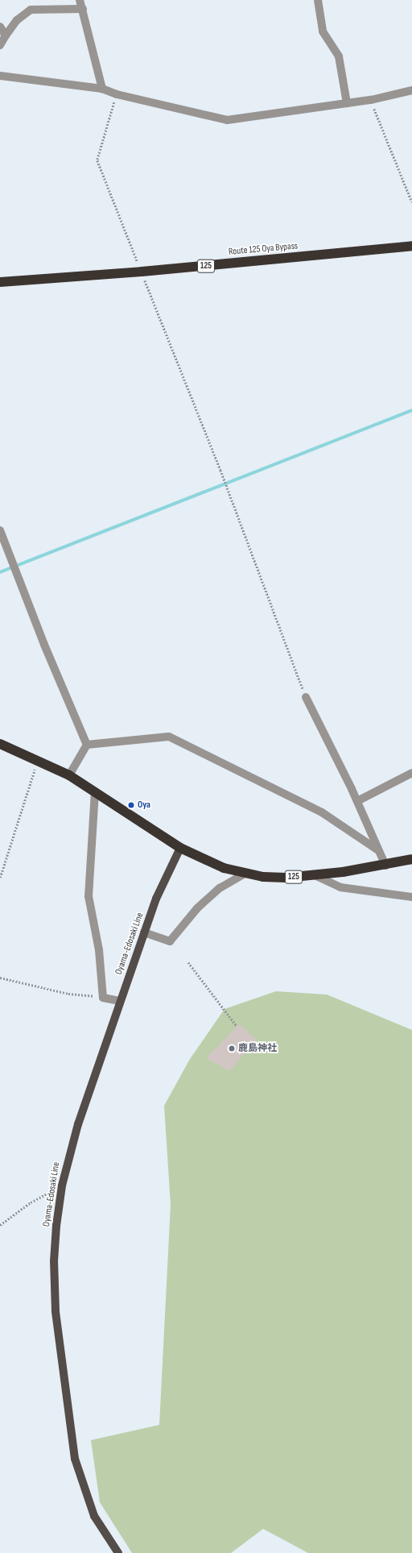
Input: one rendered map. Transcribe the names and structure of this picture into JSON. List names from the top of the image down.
{
  "streets": {
    "highway": ["Route 125 Oya Bypass", "125"],
    "main road": ["Oyama-Edosaki Line"]
  },
  "crossings": [
    ["125", "Oyama-Edosaki Line"]
  ],
  "places": ["Oya", "鹿島神社"]
}
